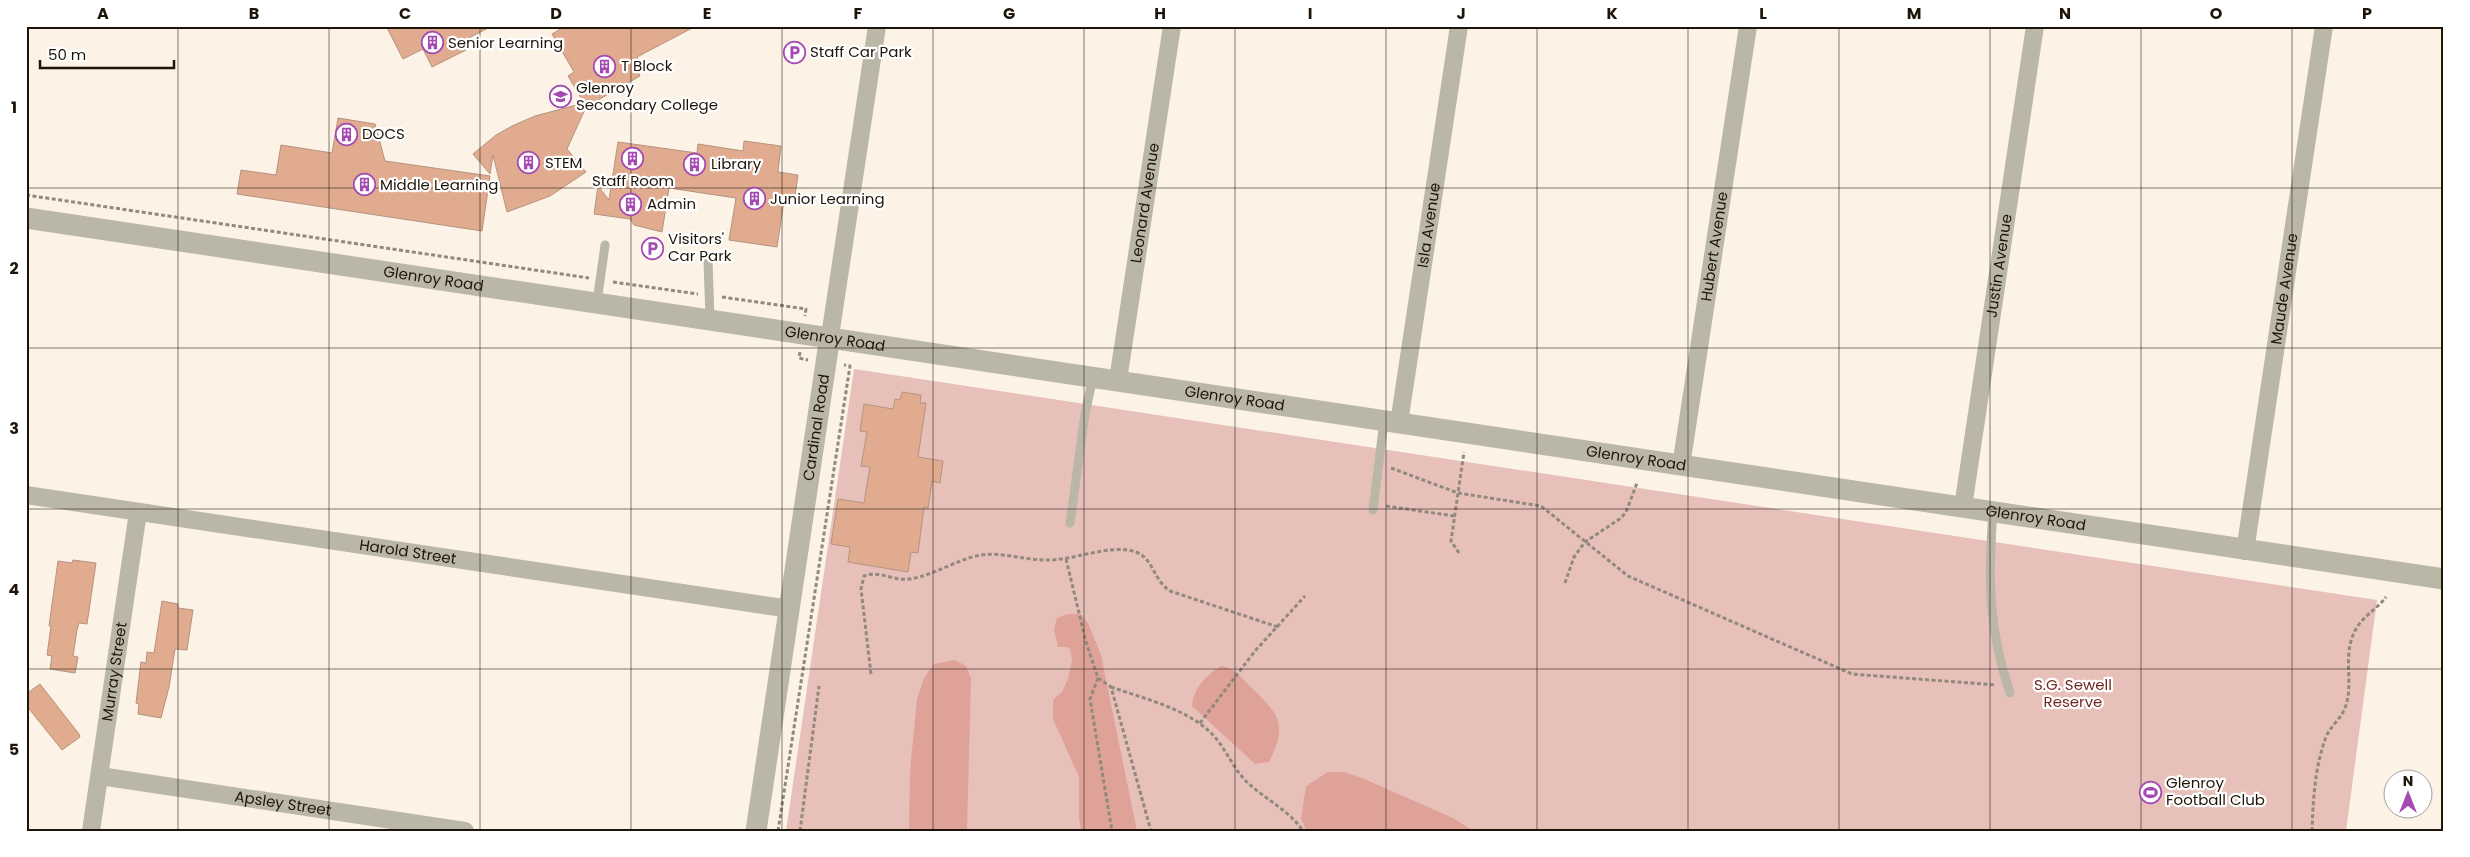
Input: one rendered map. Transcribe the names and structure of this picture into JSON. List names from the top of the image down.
{
  "streets": {
    "street": [
      "Leonard Avenue",
      "Isla Avenue",
      "Hubert Avenue",
      "Justin Avenue",
      "Glenroy Road",
      "Maude Avenue",
      "Cardinal Road",
      "Harold Street",
      "Murray Street",
      "Apsley Street"
    ]
  },
  "crossings": [
    ["Leonard Avenue", "Glenroy Road"],
    ["Isla Avenue", "Glenroy Road"],
    ["Hubert Avenue", "Glenroy Road"],
    ["Justin Avenue", "Glenroy Road"],
    ["Glenroy Road", "Maude Avenue"],
    ["Glenroy Road", "Cardinal Road"],
    ["Cardinal Road", "Harold Street"],
    ["Harold Street", "Murray Street"],
    ["Murray Street", "Apsley Street"]
  ],
  "parks": ["S.G. Sewell Reserve"],
  "places": {
    "building": [
      "Senior Learning",
      "T Block",
      "DOCS",
      "Staff Room",
      "STEM",
      "Library",
      "Middle Learning",
      "Junior Learning",
      "Admin"
    ],
    "parking": ["Staff Car Park", "Visitors' Car Park"],
    "school or university": ["Glenroy Secondary College"],
    "sports": ["Glenroy Football Club"]
  },
  "scale_bar": "50 m",
  "north": "top",
  "grid": {
    "columns": [
      "A",
      "B",
      "C",
      "D",
      "E",
      "F",
      "G",
      "H",
      "I",
      "J",
      "K",
      "L",
      "M",
      "N",
      "O",
      "P"
    ],
    "rows": [
      "1",
      "2",
      "3",
      "4",
      "5"
    ]
  }
}
